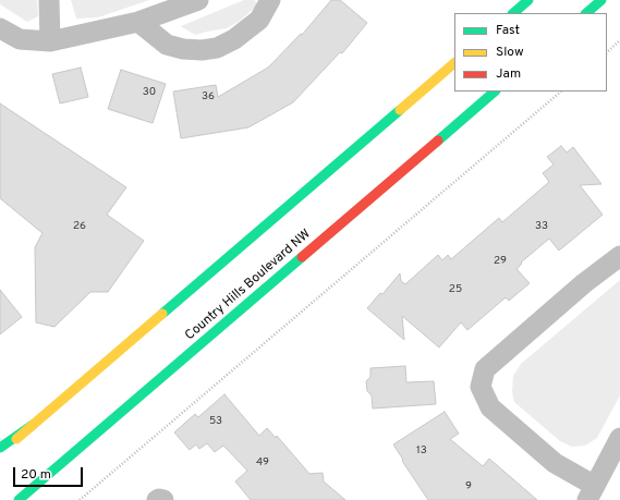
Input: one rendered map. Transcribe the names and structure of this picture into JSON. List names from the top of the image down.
{
  "streets": {
    "main road": ["Country Hills Boulevard NW"]
  },
  "house_numbers": [
    "30",
    "36",
    "26",
    "33",
    "29",
    "25",
    "53",
    "13",
    "49",
    "9"
  ],
  "legend": ["Fast", "Slow", "Jam"],
  "scale_bar": "20 m"
}
